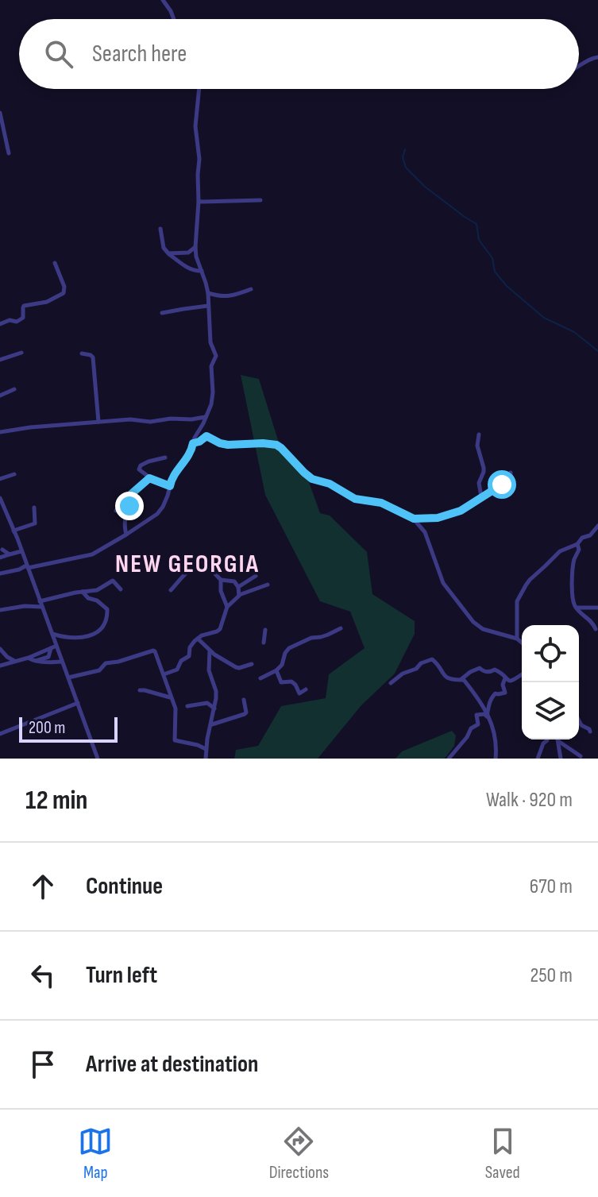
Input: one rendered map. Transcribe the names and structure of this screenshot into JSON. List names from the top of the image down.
{
  "districts": ["NEW GEORGIA"],
  "scale_bar": "200 m",
  "page": {
    "search": "Search here",
    "scale": "200 m",
    "heading": ["12 min", "Walk · 920 m"],
    "list": [
      ["Continue", "670 m"],
      ["Turn left", "250 m"],
      "Arrive at destination"
    ],
    "nav": ["Map", "Directions", "Saved"]
  }
}
